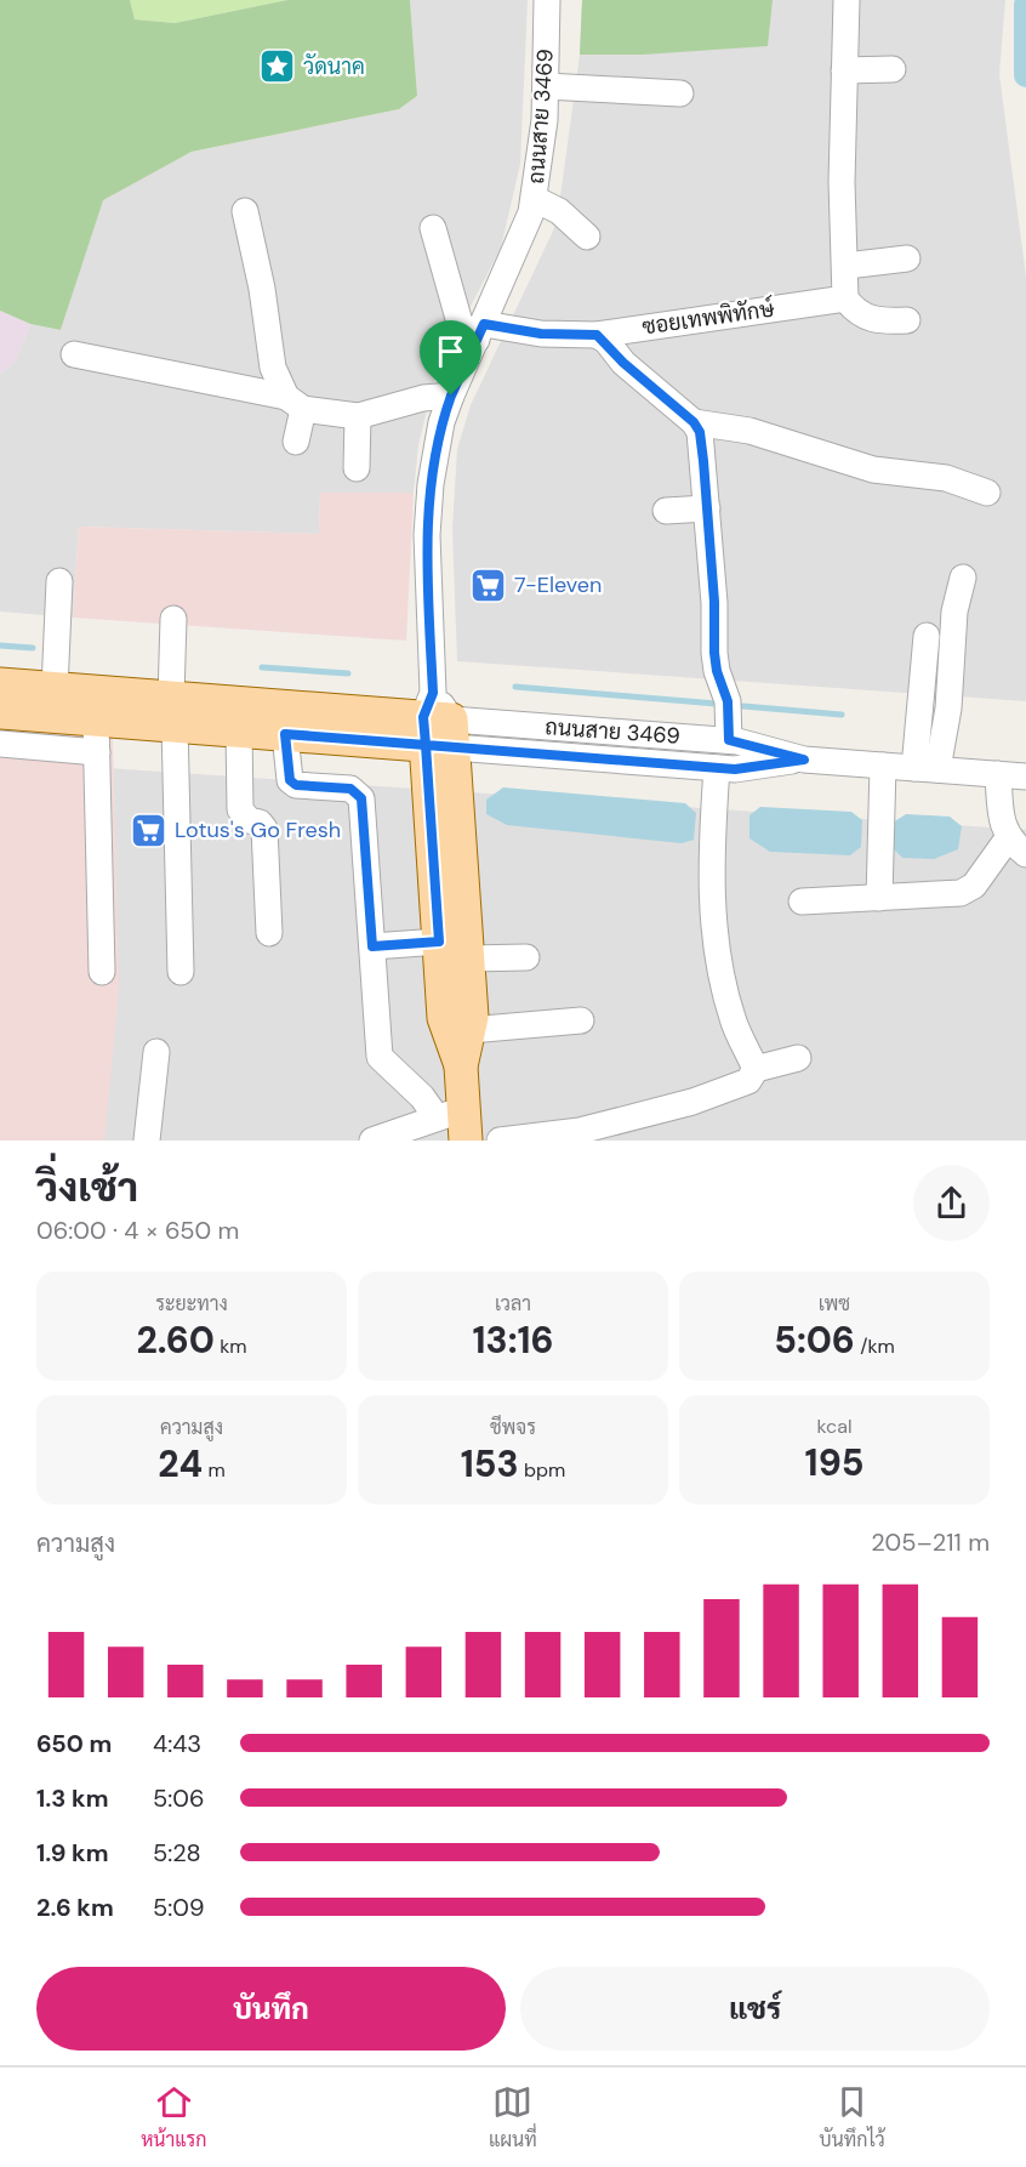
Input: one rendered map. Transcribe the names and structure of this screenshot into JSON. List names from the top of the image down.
{
  "streets": {
    "street": ["ถนนสาย 3469", "ซอยเทพพิทักษ์"]
  },
  "crossings": [
    ["ถนนสาย 3469", "ซอยเทพพิทักษ์"]
  ],
  "places": {
    "place": ["วัดนาค"],
    "supermarket": ["7-Eleven", "Lotus's Go Fresh"]
  },
  "page": {
    "heading": ["วิ่งเช้า", "06:00 · 4 × 650 m"],
    "stats": [
      ["ระยะทาง", "2.60 km"],
      ["เวลา", "13:16"],
      ["เพซ", "5:06 /km"],
      ["ความสูง", "24 m"],
      ["ชีพจร", "153 bpm"],
      ["kcal", "195"]
    ],
    "chart": ["ความสูง", "205–211 m"],
    "list": [
      {
        "name": "650 m",
        "note": "4:43"
      },
      {
        "name": "1.3 km",
        "note": "5:06"
      },
      {
        "name": "1.9 km",
        "note": "5:28"
      },
      {
        "name": "2.6 km",
        "note": "5:09"
      }
    ],
    "buttons": ["บันทึก", "แชร์"],
    "tabs": ["หน้าแรก", "แผนที่", "บันทึกไว้"]
  }
}
